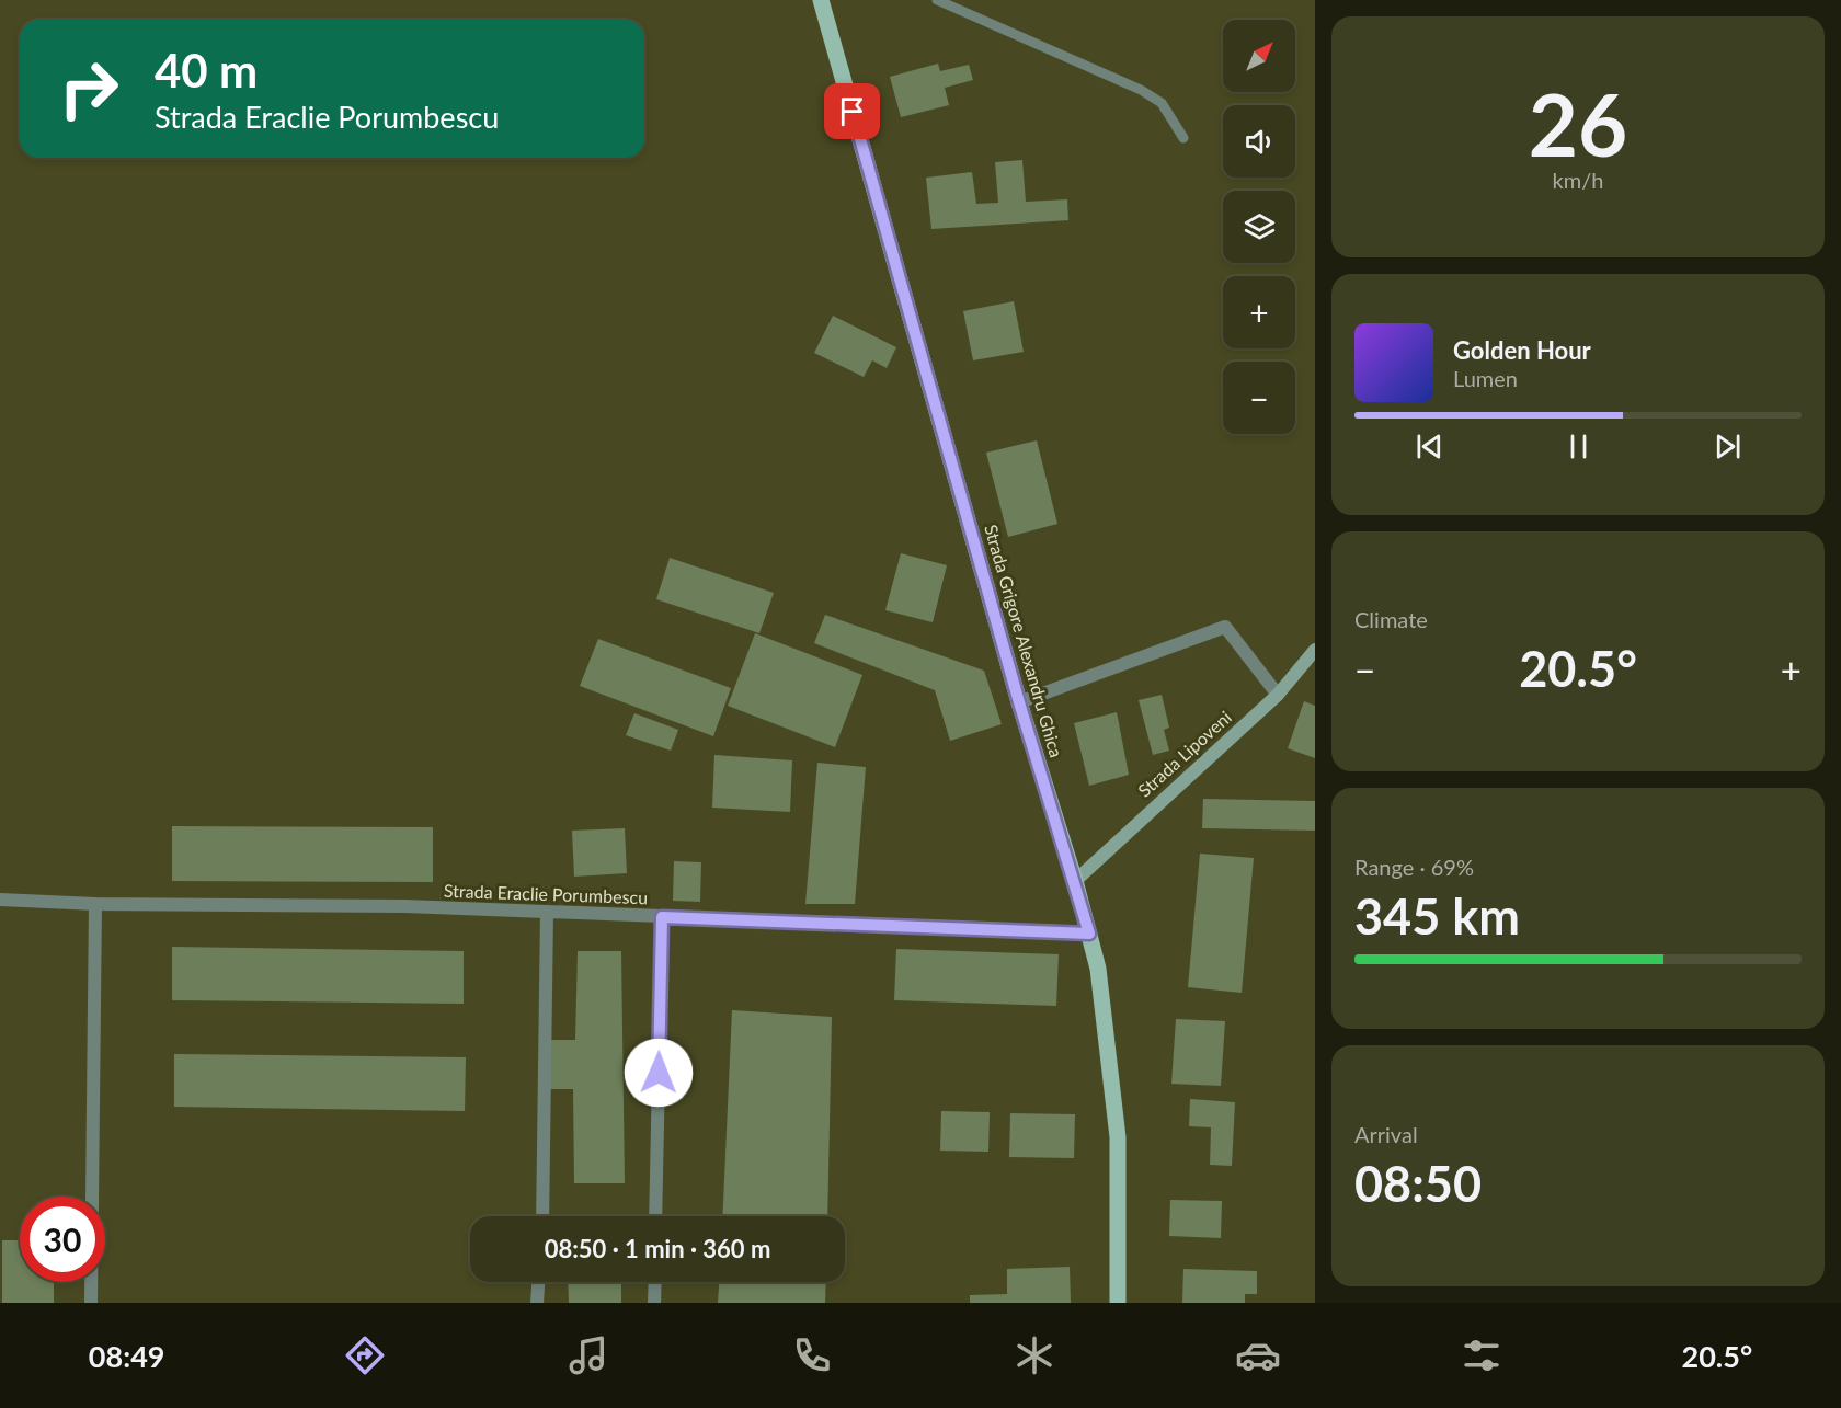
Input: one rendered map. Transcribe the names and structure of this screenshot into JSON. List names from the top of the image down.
{
  "streets": {
    "main road": ["Strada Grigore Alexandru Ghica"],
    "street": ["Strada Lipoveni", "Strada Eraclie Porumbescu"]
  },
  "crossings": [
    ["Strada Grigore Alexandru Ghica", "Strada Lipoveni"],
    ["Strada Grigore Alexandru Ghica", "Strada Eraclie Porumbescu"]
  ],
  "north": "top right",
  "page": {
    "tile": [
      ["26", "km/h"],
      "Climate",
      ["Range · 69%", "345 km"],
      ["Arrival", "08:50"]
    ],
    "map_buttons": ["+", "−"],
    "turn": ["40 m", "Strada Eraclie Porumbescu"],
    "song": ["Golden Hour", "Lumen"],
    "heat": ["−", "20.5°", "+"],
    "limit": "30",
    "trip": "08:50 · 1 min · 360 m",
    "tabs": ["08:49", "20.5°"]
  }
}
